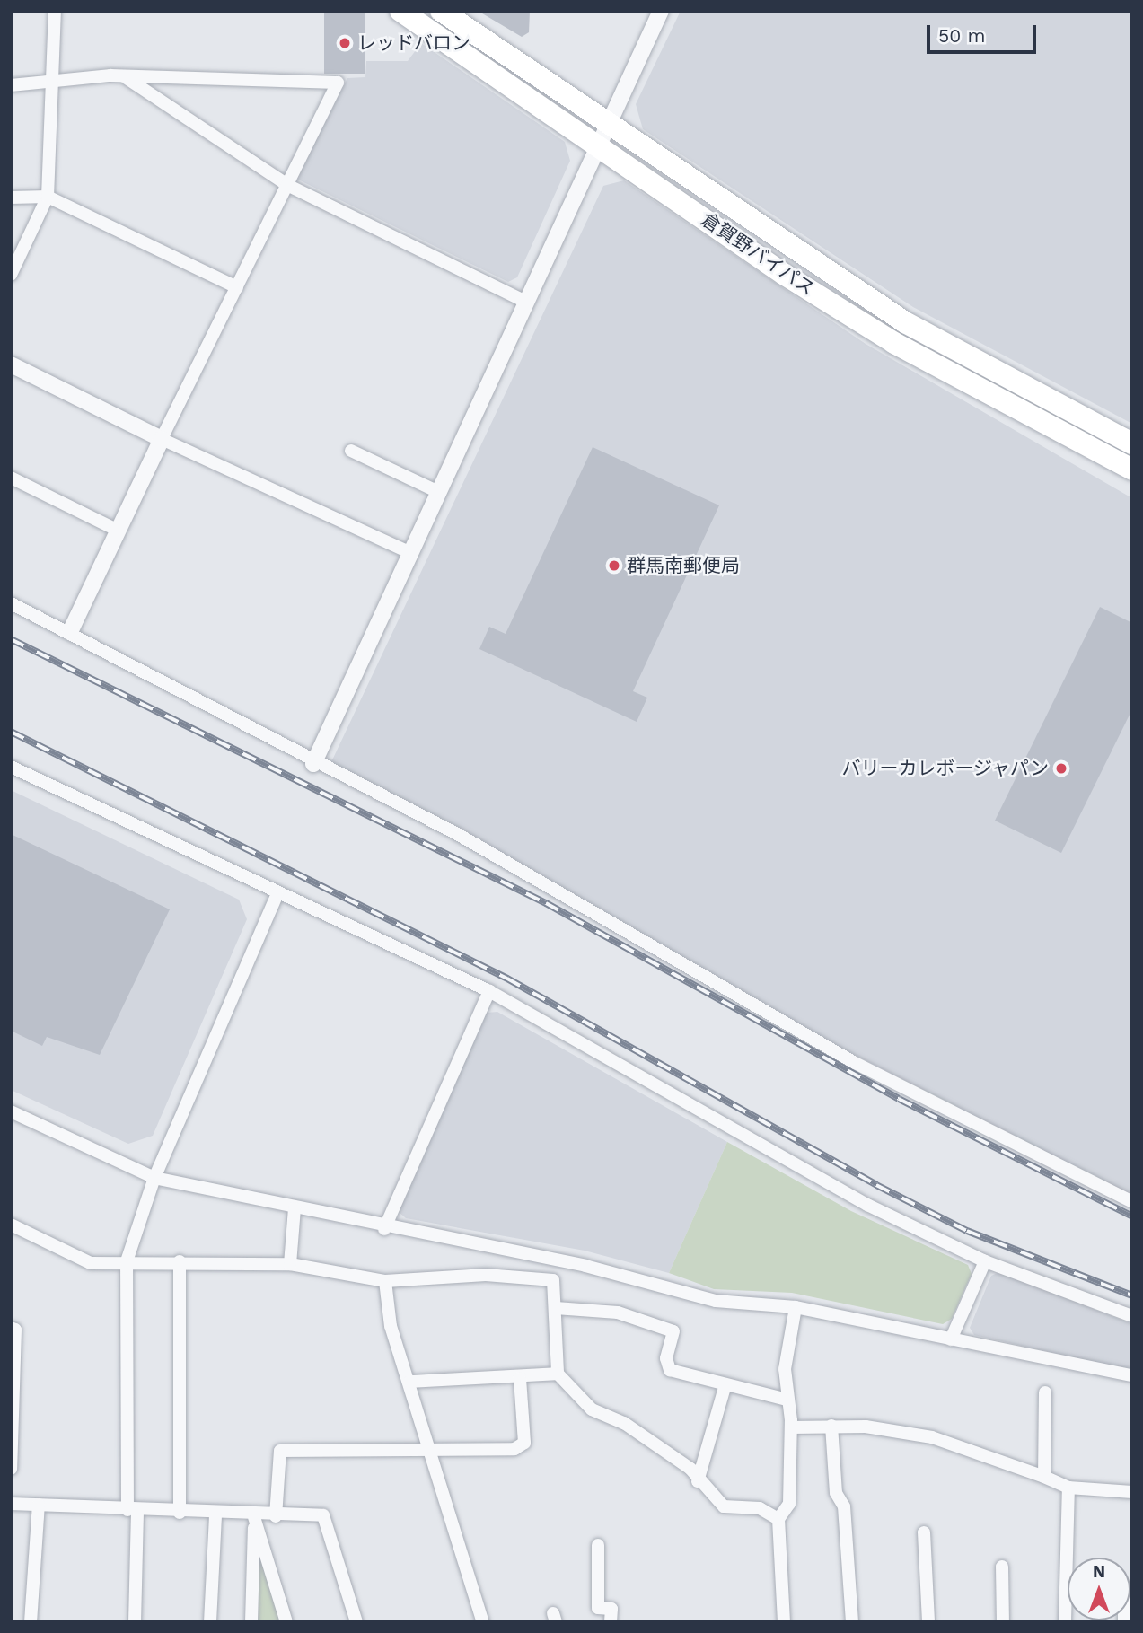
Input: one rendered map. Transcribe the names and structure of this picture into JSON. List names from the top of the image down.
{
  "streets": {
    "highway": ["倉賀野バイパス"]
  },
  "places": ["レッドバロン", "群馬南郵便局", "バリーカレボージャパン"],
  "scale_bar": "50 m",
  "north": "top"
}
